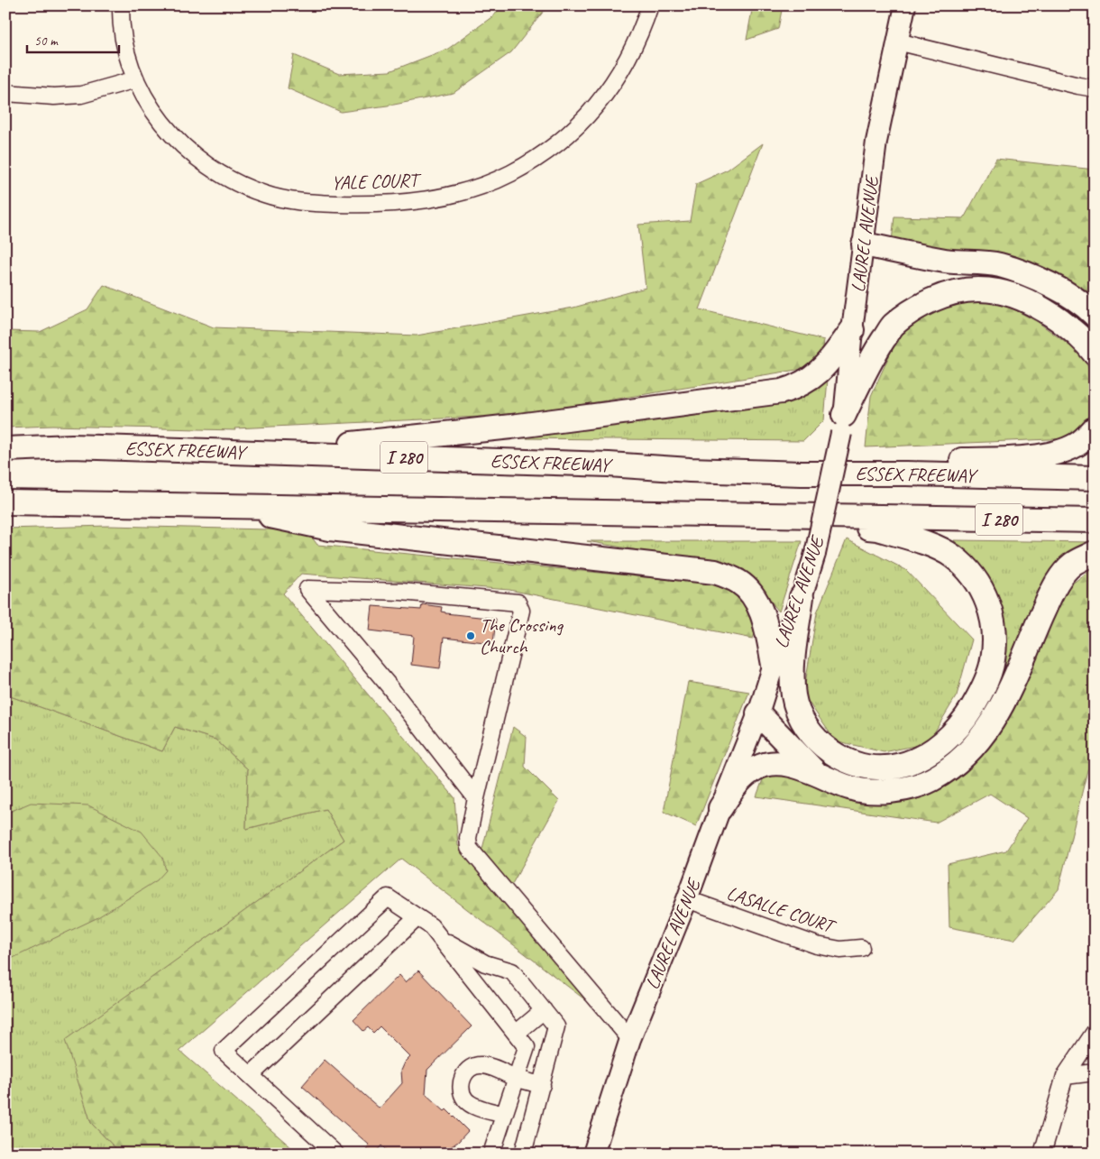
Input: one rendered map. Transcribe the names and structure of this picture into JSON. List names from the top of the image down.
{
  "streets": {
    "highway": ["ESSEX FREEWAY", "I 280"],
    "main road": ["LAUREL AVENUE"],
    "street": ["YALE COURT", "LASALLE COURT"]
  },
  "crossings": [
    ["LAUREL AVENUE", "LASALLE COURT"]
  ],
  "places": ["The Crossing Church"],
  "scale_bar": "50 m"
}
